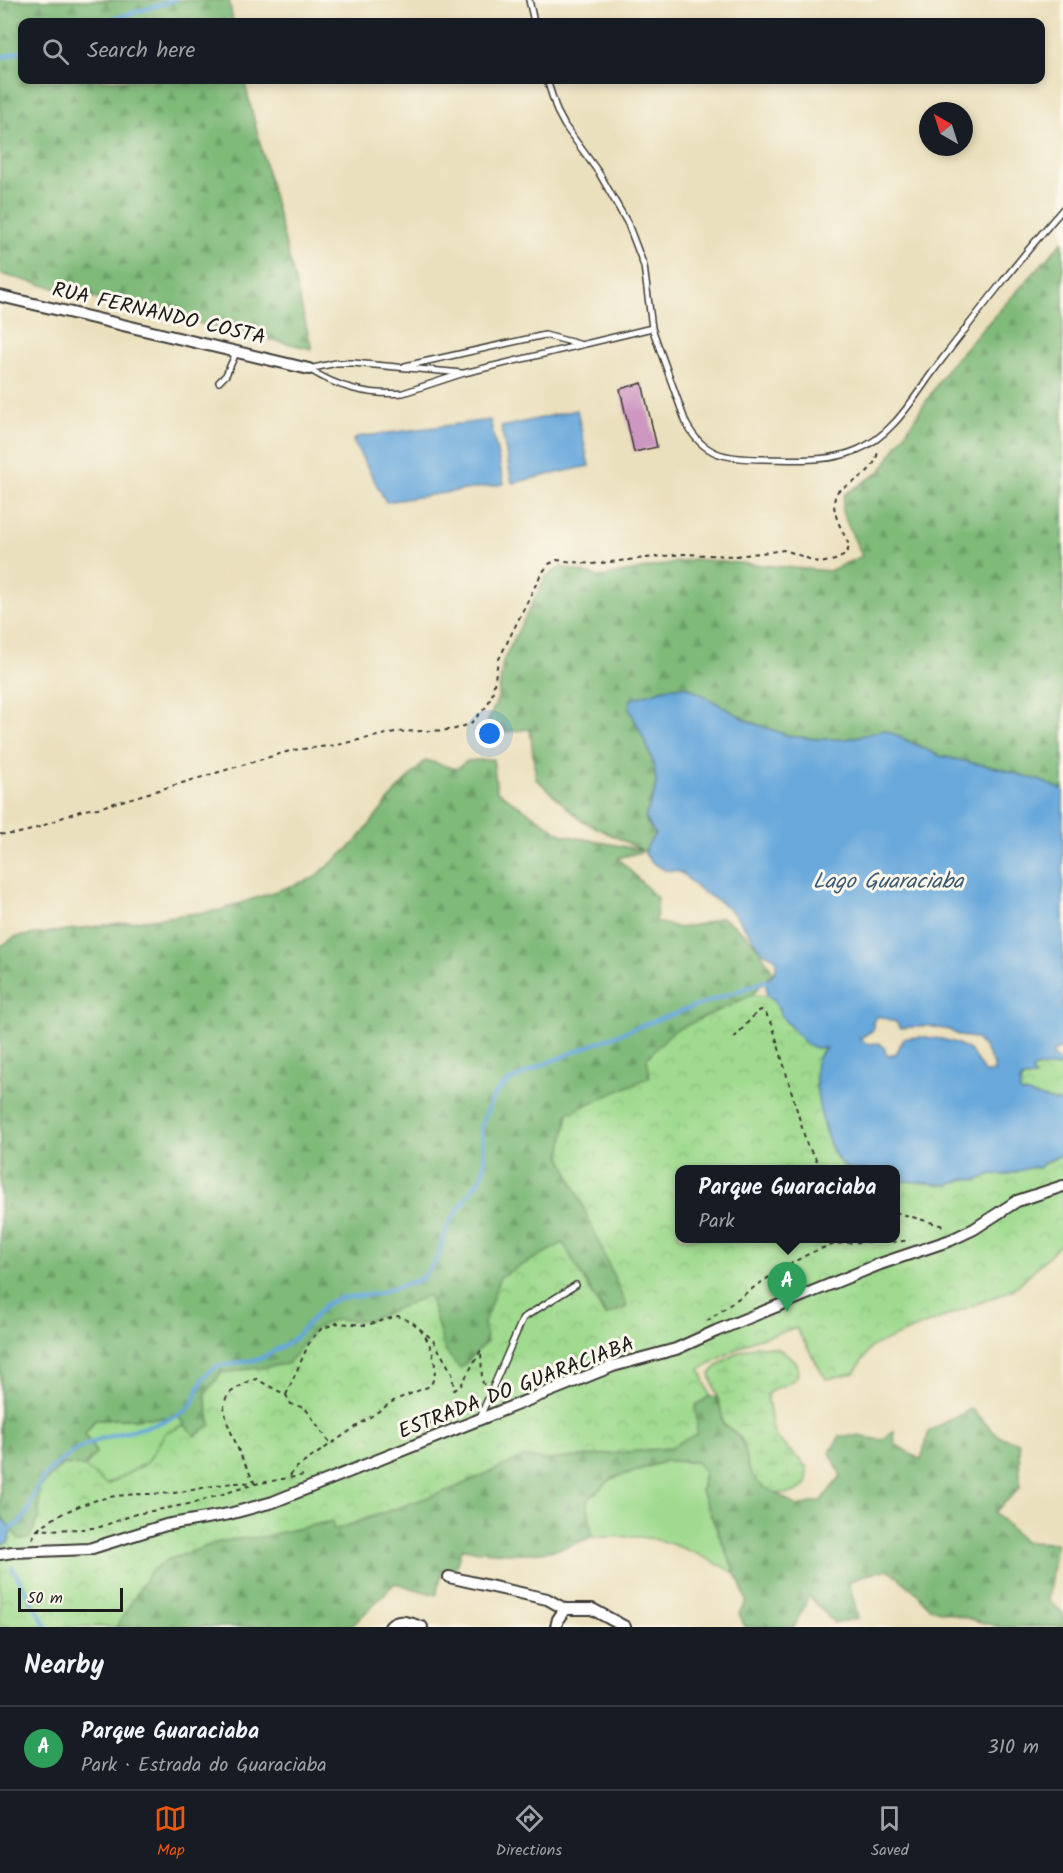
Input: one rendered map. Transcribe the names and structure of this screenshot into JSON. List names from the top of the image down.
{
  "streets": {
    "street": ["RUA FERNANDO COSTA", "ESTRADA DO GUARACIABA"]
  },
  "water": ["Lago Guaraciaba"],
  "scale_bar": "50 m",
  "north": "top left",
  "page": {
    "search": "Search here",
    "popup": ["Parque Guaraciaba", "Park"],
    "pins": "A",
    "scale": "50 m",
    "heading": "Nearby",
    "list": [
      {
        "mark": "A",
        "name": "Parque Guaraciaba",
        "note": "Park · Estrada do Guaraciaba",
        "value": "310 m"
      }
    ],
    "nav": ["Map", "Directions", "Saved"]
  }
}
